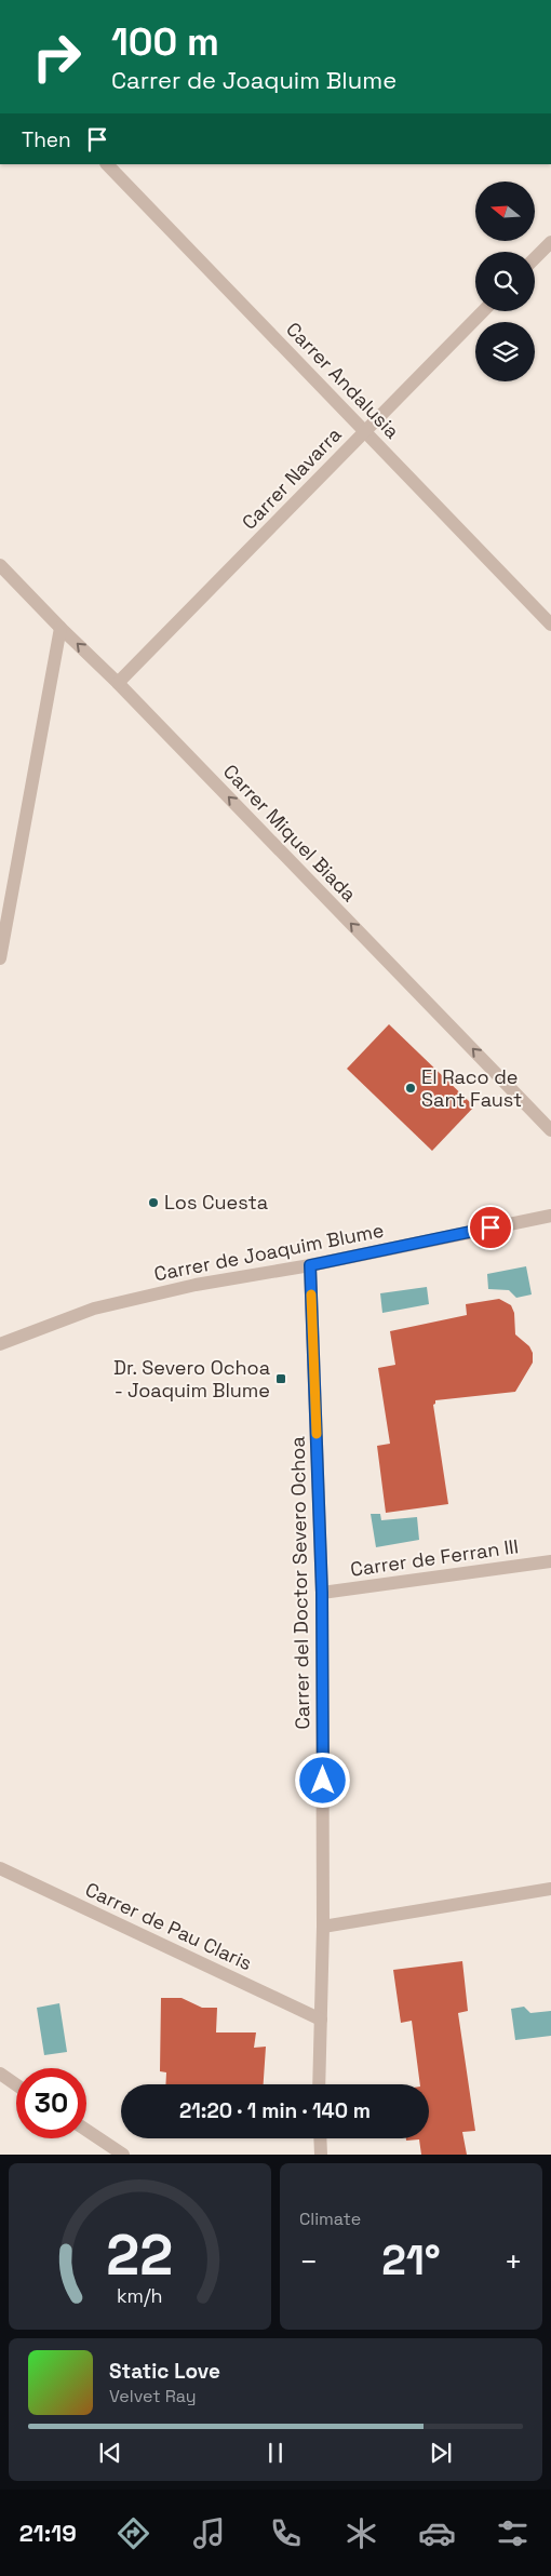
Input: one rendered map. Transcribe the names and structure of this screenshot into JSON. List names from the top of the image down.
{
  "streets": {
    "street": [
      "Carrer Andalusia",
      "Carrer Navarra",
      "Carrer Miquel Biada",
      "Carrer de Joaquim Blume",
      "Carrer de Ferran III",
      "Carrer del Doctor Severo Ochoa",
      "Carrer de Pau Claris"
    ]
  },
  "crossings": [
    ["Carrer Andalusia", "Carrer Navarra"],
    ["Carrer Navarra", "Carrer Miquel Biada"],
    ["Carrer de Joaquim Blume", "Carrer del Doctor Severo Ochoa"],
    ["Carrer de Ferran III", "Carrer del Doctor Severo Ochoa"],
    ["Carrer del Doctor Severo Ochoa", "Carrer de Pau Claris"]
  ],
  "one_way": ["Carrer Miquel Biada"],
  "places": {
    "other": ["El Raco de Sant Faust", "Los Cuesta"],
    "transit": ["Dr. Severo Ochoa - Joaquim Blume"]
  },
  "north": "left",
  "page": {
    "turn": ["100 m", "Carrer de Joaquim Blume"],
    "then": "Then",
    "limit": "30",
    "trip": "21:20 · 1 min · 140 m",
    "tile": "Climate",
    "heat": ["−", "21°", "+"],
    "song": ["Static Love", "Velvet Ray"],
    "tabs": "21:19",
    "gauge": ["22", "km/h"]
  }
}
